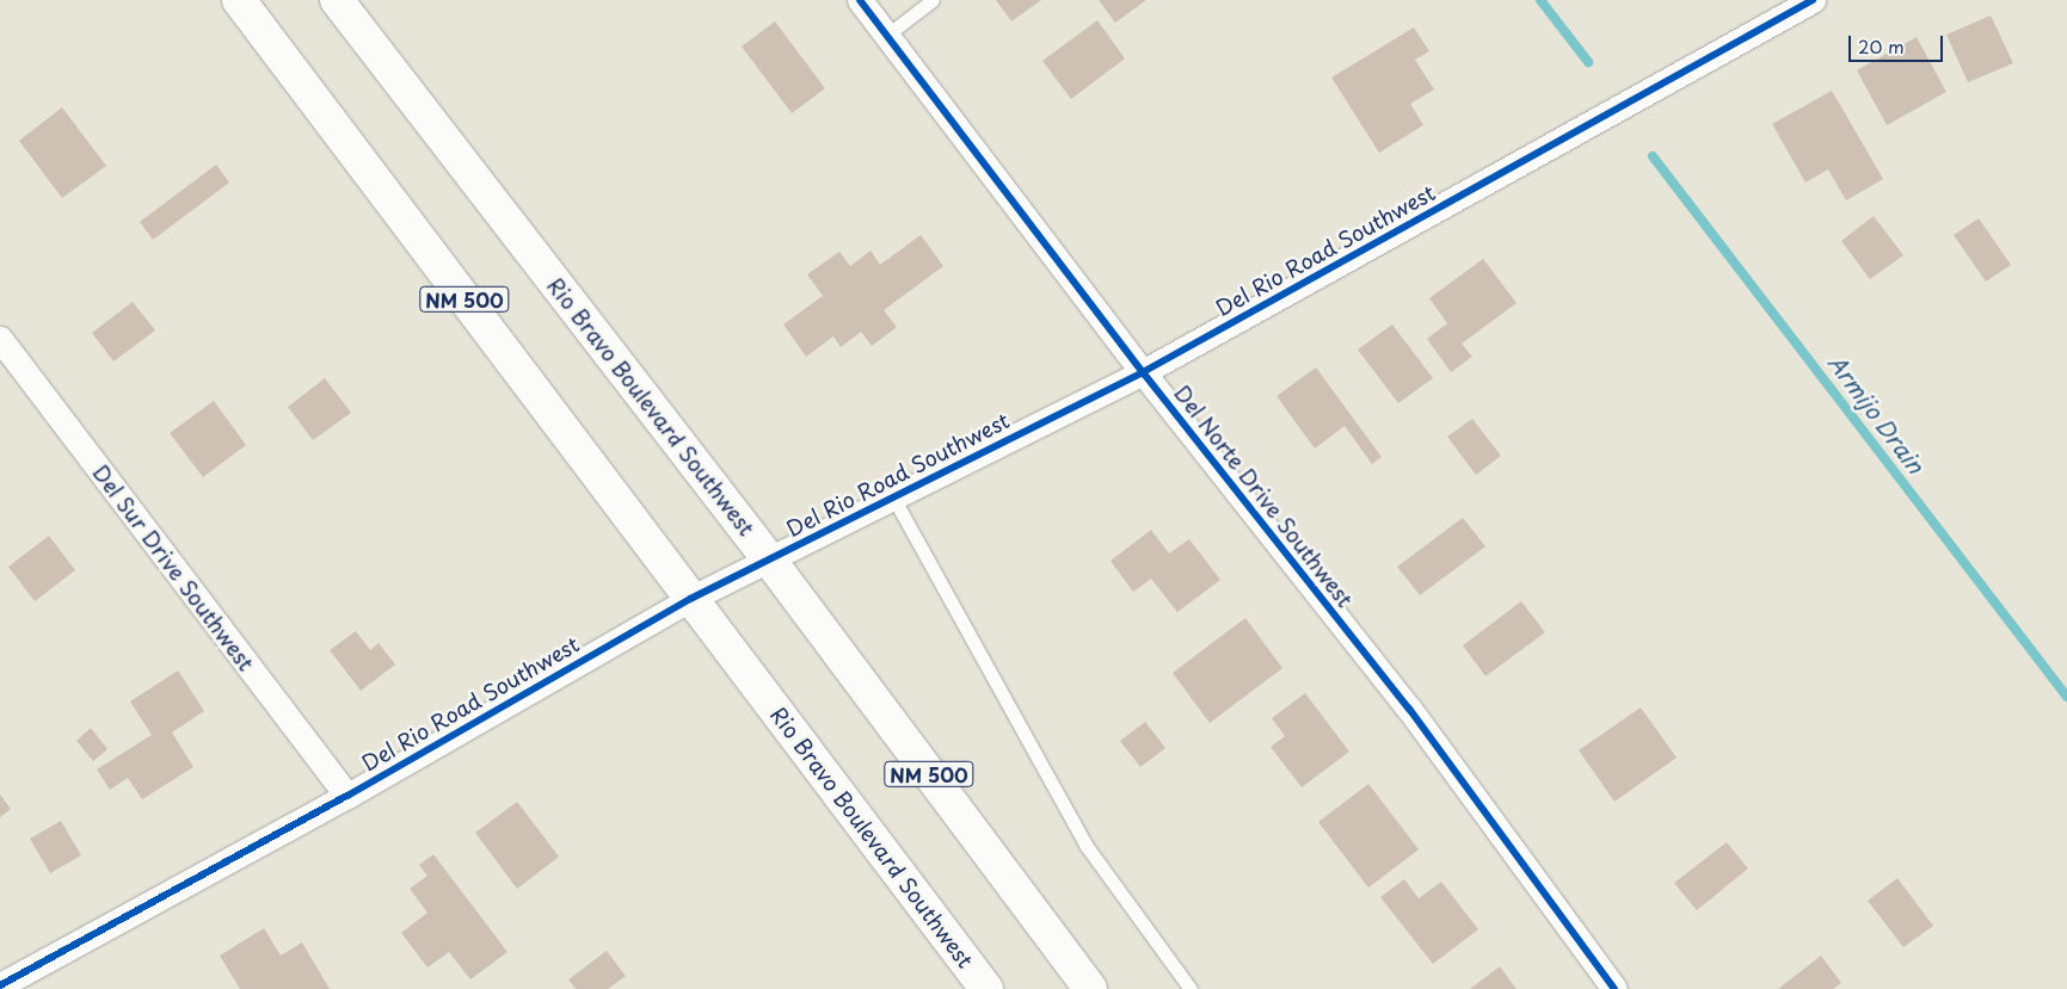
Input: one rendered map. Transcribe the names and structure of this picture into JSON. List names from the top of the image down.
{
  "streets": {
    "main road": ["NM 500", "Rio Bravo Boulevard Southwest"],
    "street": ["Del Rio Road Southwest", "Del Norte Drive Southwest", "Del Sur Drive Southwest"]
  },
  "crossings": [
    ["Del Rio Road Southwest", "Rio Bravo Boulevard Southwest"],
    ["Del Rio Road Southwest", "Del Norte Drive Southwest"],
    ["Del Rio Road Southwest", "Del Sur Drive Southwest"]
  ],
  "water": ["Armijo Drain"],
  "scale_bar": "20 m"
}
